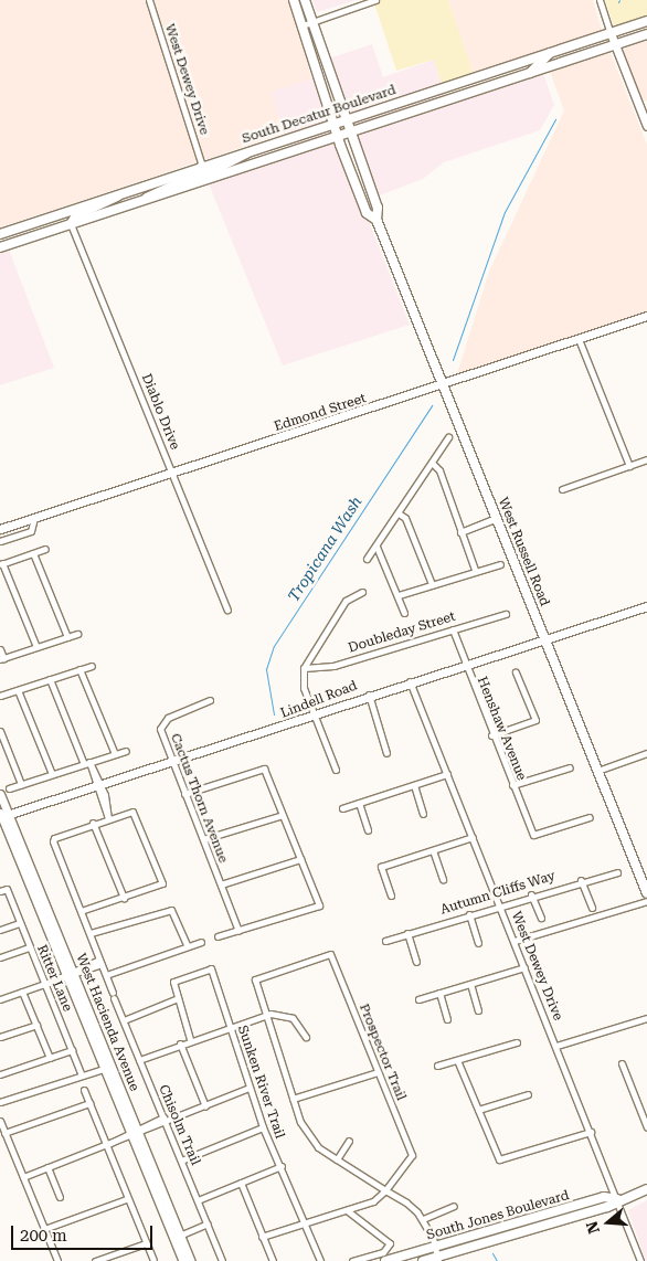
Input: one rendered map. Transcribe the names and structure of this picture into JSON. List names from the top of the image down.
{
  "streets": {
    "main road": ["South Decatur Boulevard", "West Russell Road", "South Jones Boulevard"],
    "street": [
      "West Dewey Drive",
      "Diablo Drive",
      "Edmond Street",
      "Doubleday Street",
      "Lindell Road",
      "Henshaw Avenue",
      "Cactus Thorn Avenue",
      "Autumn Cliffs Way",
      "Ritter Lane",
      "West Hacienda Avenue",
      "Prospector Trail",
      "Sunken River Trail",
      "Chisolm Trail"
    ]
  },
  "crossings": [
    ["West Dewey Drive", "South Decatur Boulevard"],
    ["West Dewey Drive", "Lindell Road"],
    ["West Dewey Drive", "Autumn Cliffs Way"],
    ["West Dewey Drive", "South Jones Boulevard"],
    ["South Decatur Boulevard", "Diablo Drive"],
    ["South Decatur Boulevard", "West Russell Road"],
    ["Diablo Drive", "Edmond Street"],
    ["Edmond Street", "West Russell Road"],
    ["West Russell Road", "Lindell Road"],
    ["Doubleday Street", "Henshaw Avenue"],
    ["Lindell Road", "Henshaw Avenue"],
    ["Lindell Road", "Cactus Thorn Avenue"],
    ["Lindell Road", "West Hacienda Avenue"]
  ],
  "water": ["Tropicana Wash"],
  "scale_bar": "200 m",
  "north": "left"
}
